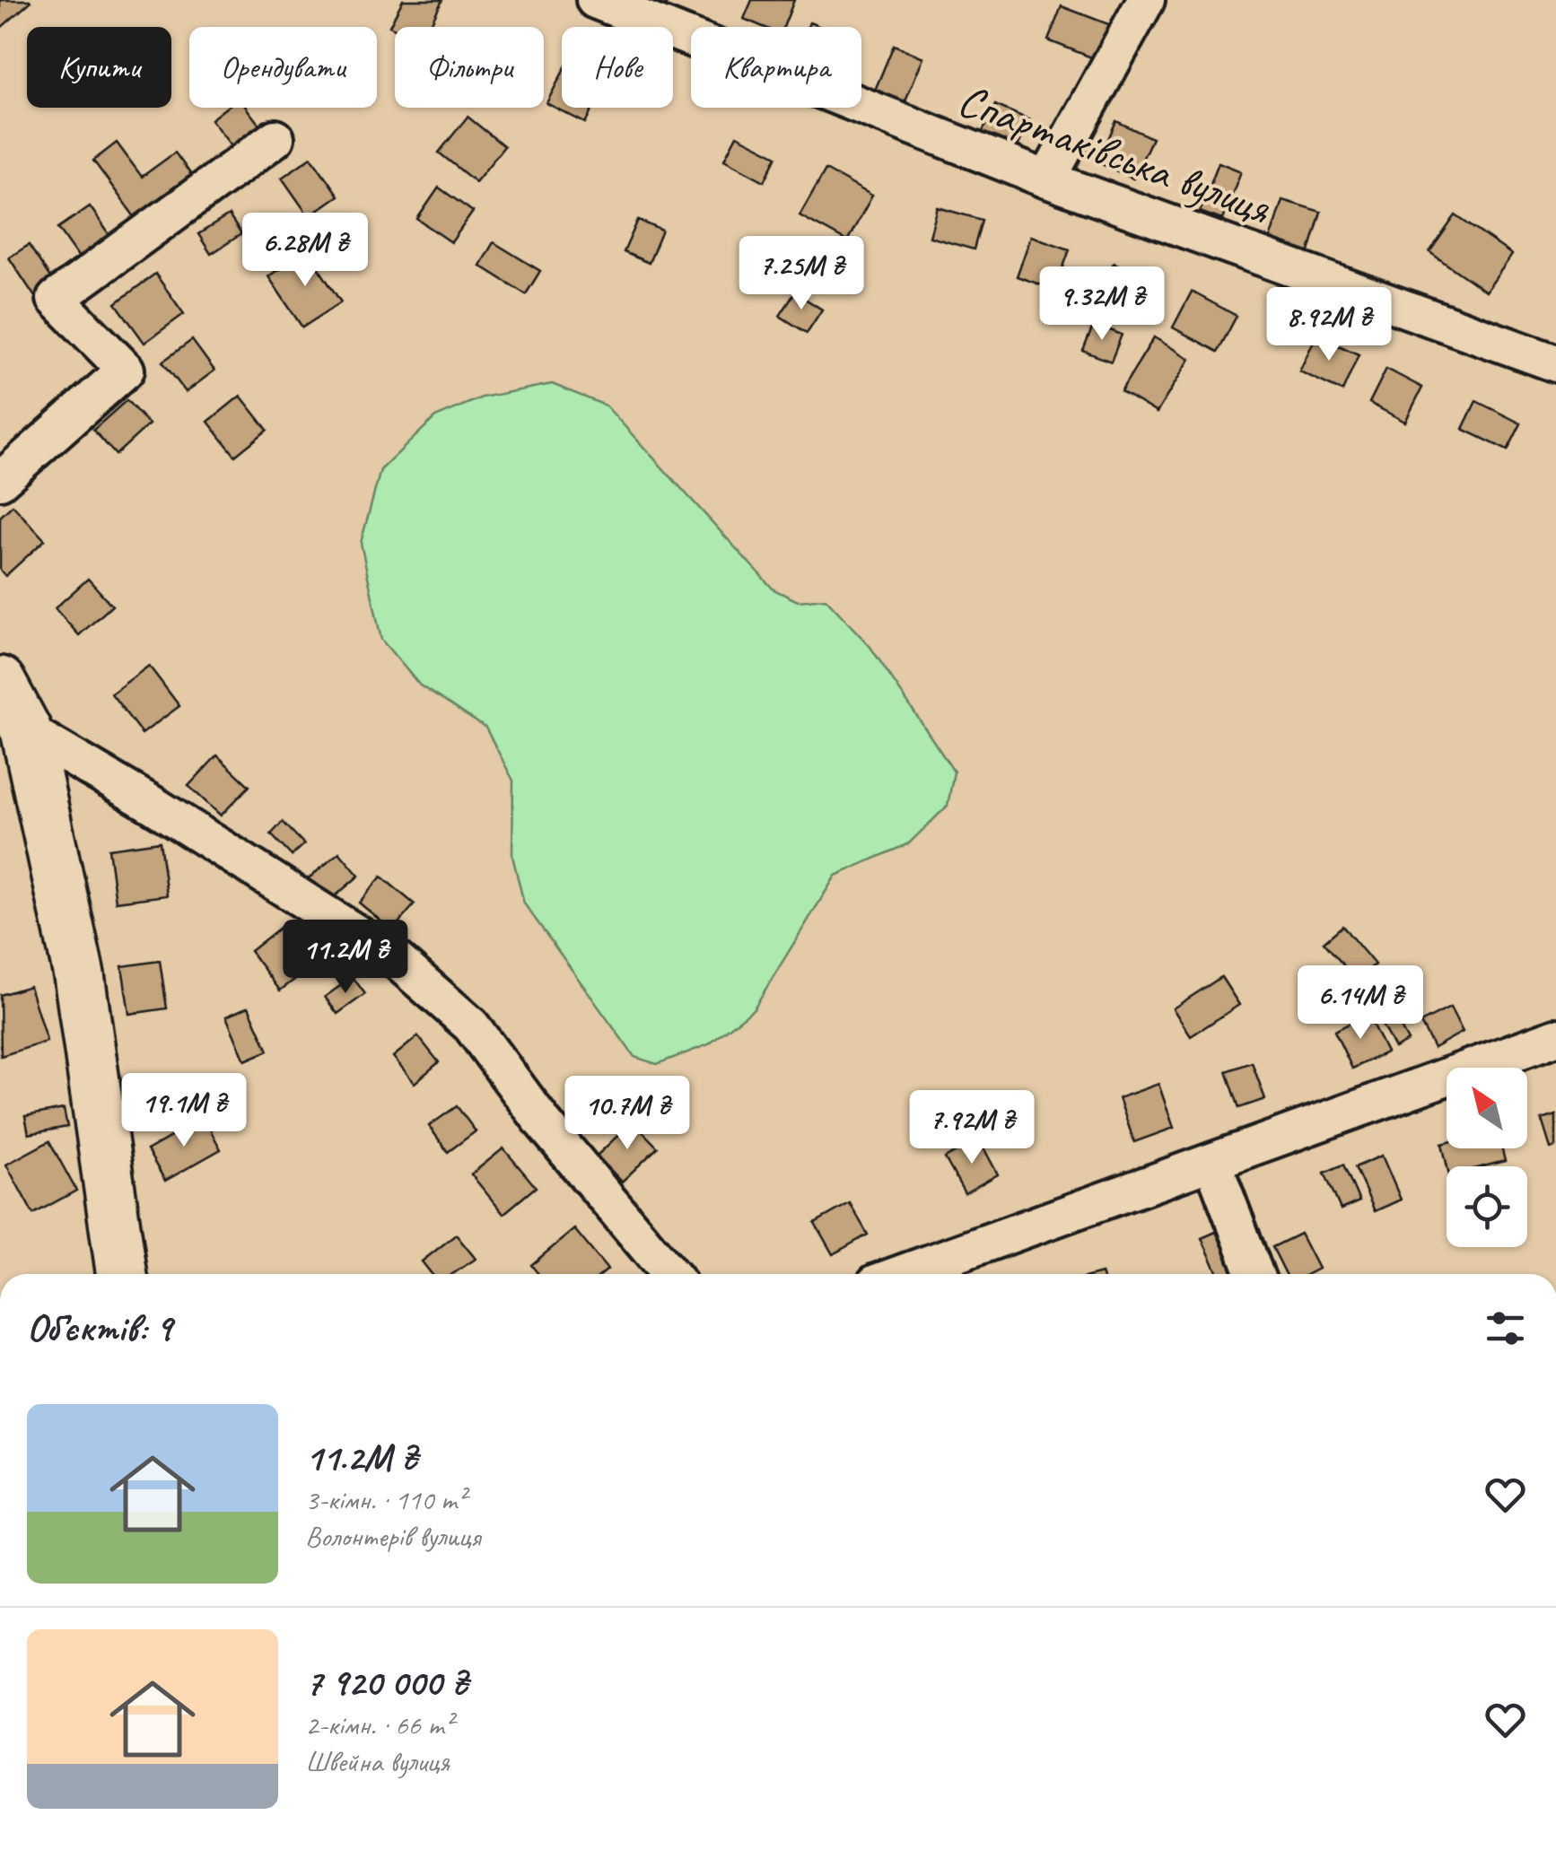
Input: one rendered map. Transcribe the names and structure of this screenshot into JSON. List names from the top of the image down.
{
  "streets": {
    "street": ["Спартаківська вулиця"]
  },
  "north": "top left",
  "page": {
    "chip": [
      "Купити",
      "Орендувати",
      "Фільтри",
      "Нове",
      "Квартира"
    ],
    "price": [
      "6.28M ₴",
      "7.25M ₴",
      "9.32M ₴",
      "8.92M ₴",
      "11.2M ₴",
      "6.14M ₴",
      "19.1M ₴",
      "10.7M ₴",
      "7.92M ₴"
    ],
    "heading": "Об’єктів: 9",
    "list": [
      {
        "name": "11.2M ₴",
        "note": "3-кімн. · 110 m² · Волонтерів вулиця"
      },
      {
        "name": "7 920 000 ₴",
        "note": "2-кімн. · 66 m² · Швейна вулиця"
      }
    ]
  }
}
